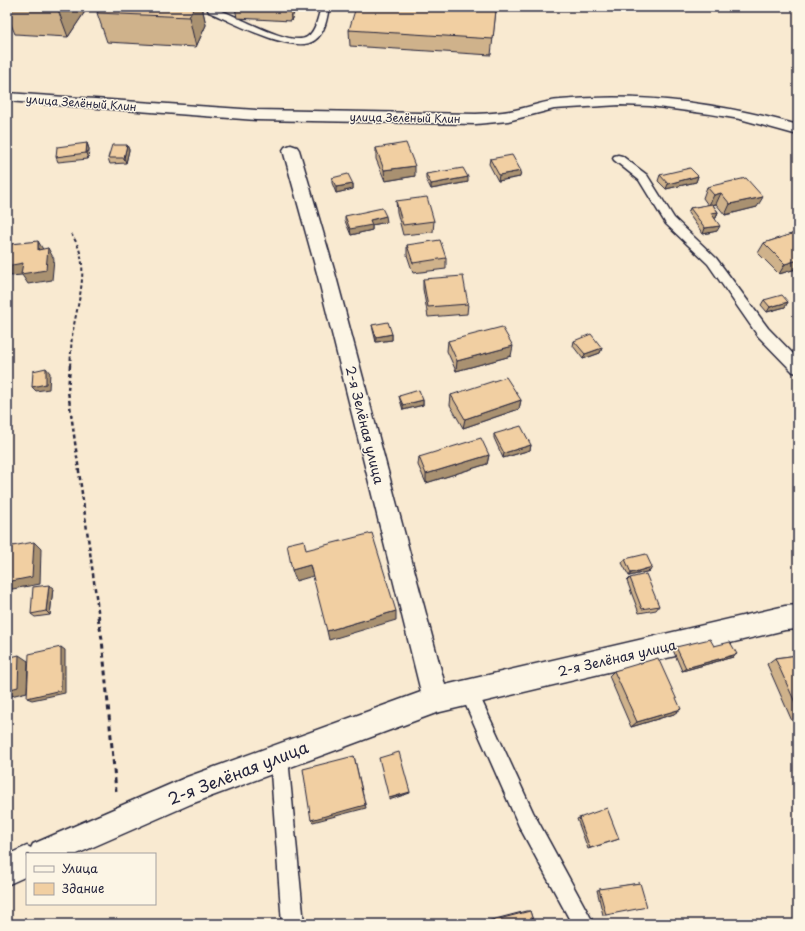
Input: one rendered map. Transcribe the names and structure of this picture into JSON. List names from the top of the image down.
{
  "streets": {
    "street": ["улица Зелёный Клин", "2-я Зелёная улица"]
  },
  "legend": ["Улица", "Здание"]
}
